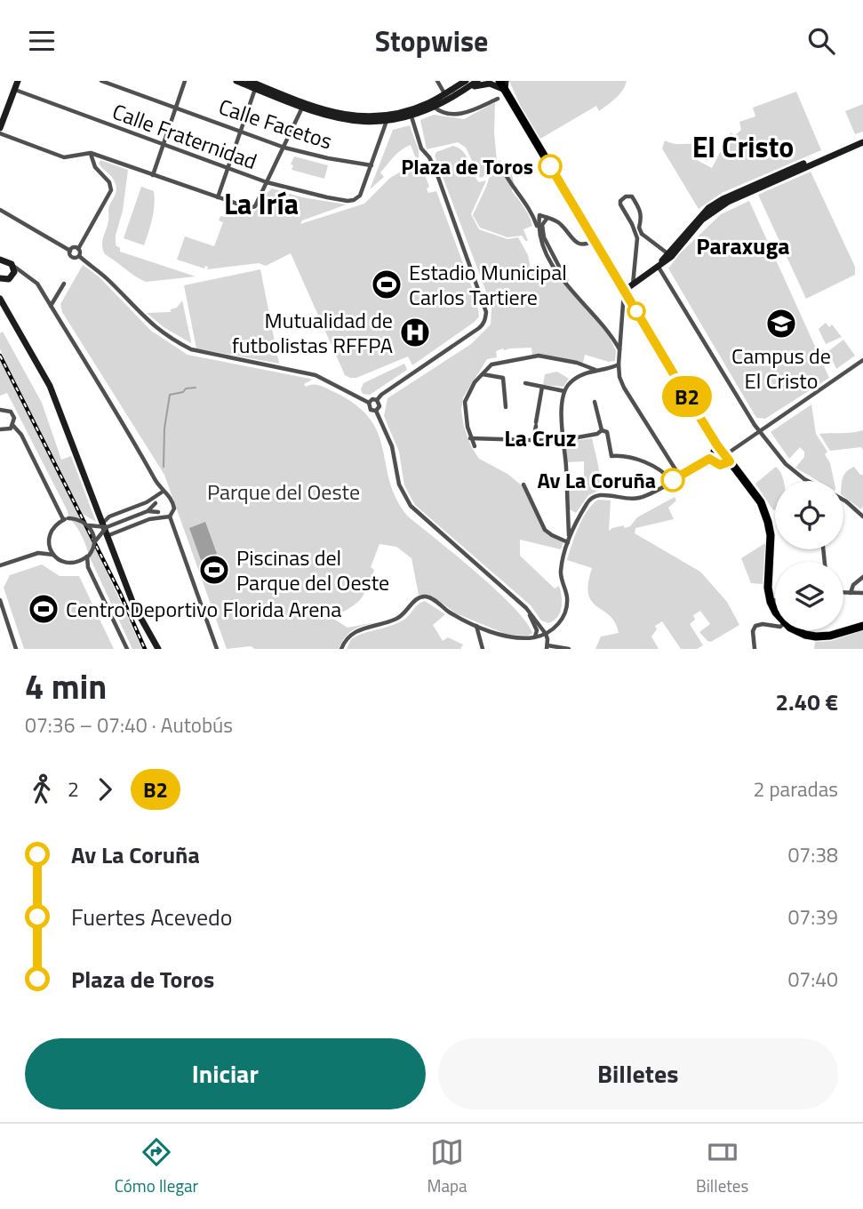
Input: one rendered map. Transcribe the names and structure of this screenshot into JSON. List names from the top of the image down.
{
  "streets": {
    "street": ["Calle Facetos", "Calle Fraternidad"]
  },
  "crossings": [
    ["Calle Facetos", "Calle Fraternidad"]
  ],
  "districts": [
    "El Cristo",
    "La Iría",
    "Paraxuga",
    "La Cruz"
  ],
  "parks": ["Parque del Oeste"],
  "places": {
    "other": ["Plaza de Toros", "Av La Coruña"],
    "sports": ["Estadio Municipal Carlos Tartiere", "Piscinas del Parque del Oeste", "Centro Deportivo Florida Arena"],
    "school or university": ["Campus de El Cristo"],
    "hospital": ["Mutualidad de futbolistas RFFPA"]
  },
  "lines": ["bus line B2"],
  "page": {
    "header": "Stopwise",
    "on_map": "B2",
    "heading": ["4 min", "07:36 – 07:40 · Autobús", "2.40 €"],
    "legs": ["2", "B2", "2 paradas"],
    "list": [
      {
        "name": "Av La Coruña",
        "value": "07:38"
      },
      {
        "name": "Fuertes Acevedo",
        "value": "07:39"
      },
      {
        "name": "Plaza de Toros",
        "value": "07:40"
      }
    ],
    "buttons": ["Iniciar", "Billetes"],
    "tabs": ["Cómo llegar", "Mapa", "Billetes"]
  }
}
